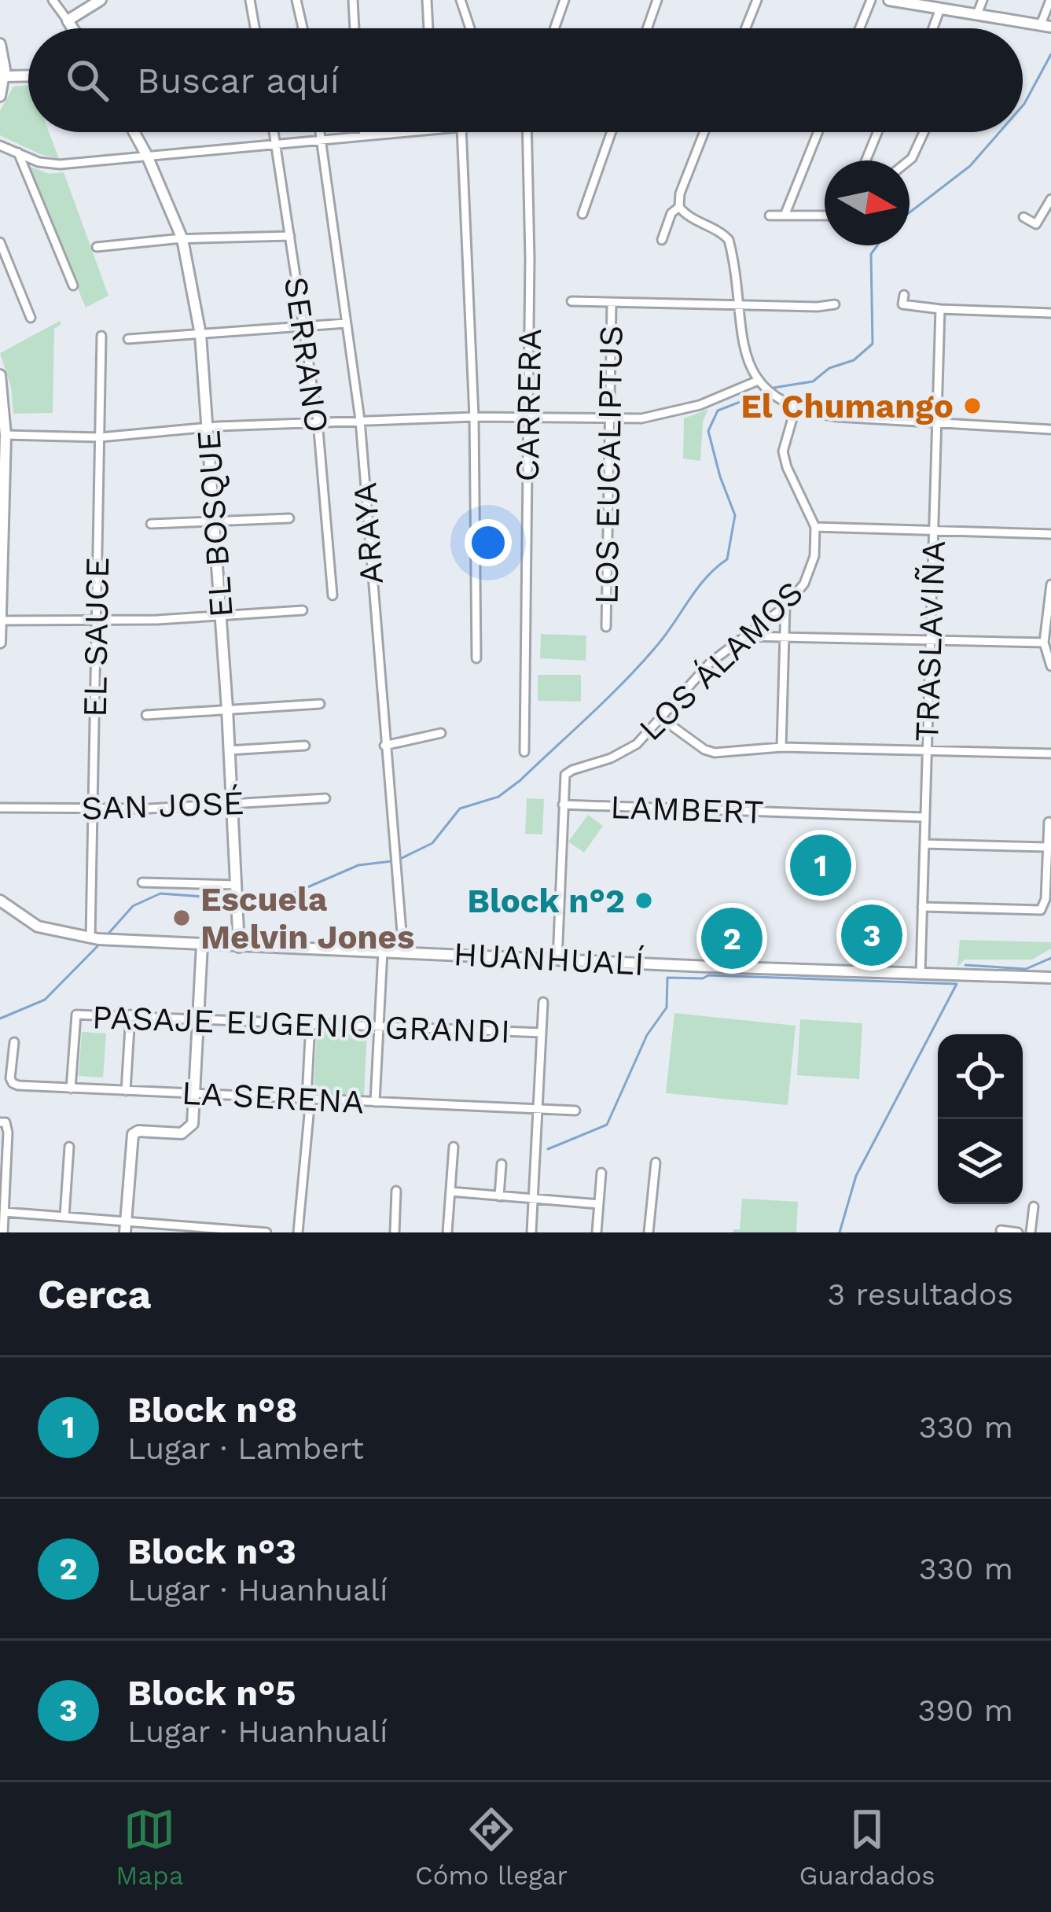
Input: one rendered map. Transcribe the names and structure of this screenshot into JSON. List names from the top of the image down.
{
  "streets": {
    "street": [
      "SERRANO",
      "CARRERA",
      "LOS EUCALIPTUS",
      "EL BOSQUE",
      "ARAYA",
      "EL SAUCE",
      "TRASLAVIÑA",
      "LOS ÁLAMOS",
      "SAN JOSÉ",
      "LAMBERT",
      "HUANHUALÍ",
      "PASAJE EUGENIO GRANDI",
      "LA SERENA"
    ]
  },
  "crossings": [
    ["EL BOSQUE", "SAN JOSÉ"],
    ["EL BOSQUE", "HUANHUALÍ"],
    ["ARAYA", "HUANHUALÍ"],
    ["EL SAUCE", "SAN JOSÉ"],
    ["EL SAUCE", "HUANHUALÍ"],
    ["TRASLAVIÑA", "LAMBERT"],
    ["TRASLAVIÑA", "HUANHUALÍ"],
    ["LOS ÁLAMOS", "LAMBERT"],
    ["LOS ÁLAMOS", "HUANHUALÍ"],
    ["PASAJE EUGENIO GRANDI", "LA SERENA"]
  ],
  "places": ["El Chumango", "Block n°2", "Escuela Melvin Jones"],
  "north": "right",
  "page": {
    "search": "Buscar aquí",
    "pins": ["1", "3", "2"],
    "heading": ["Cerca", "3 resultados"],
    "list": [
      {
        "mark": "1",
        "name": "Block n°8",
        "note": "Lugar · Lambert",
        "value": "330 m"
      },
      {
        "mark": "2",
        "name": "Block n°3",
        "note": "Lugar · Huanhualí",
        "value": "330 m"
      },
      {
        "mark": "3",
        "name": "Block n°5",
        "note": "Lugar · Huanhualí",
        "value": "390 m"
      }
    ],
    "nav": ["Mapa", "Cómo llegar", "Guardados"]
  }
}
